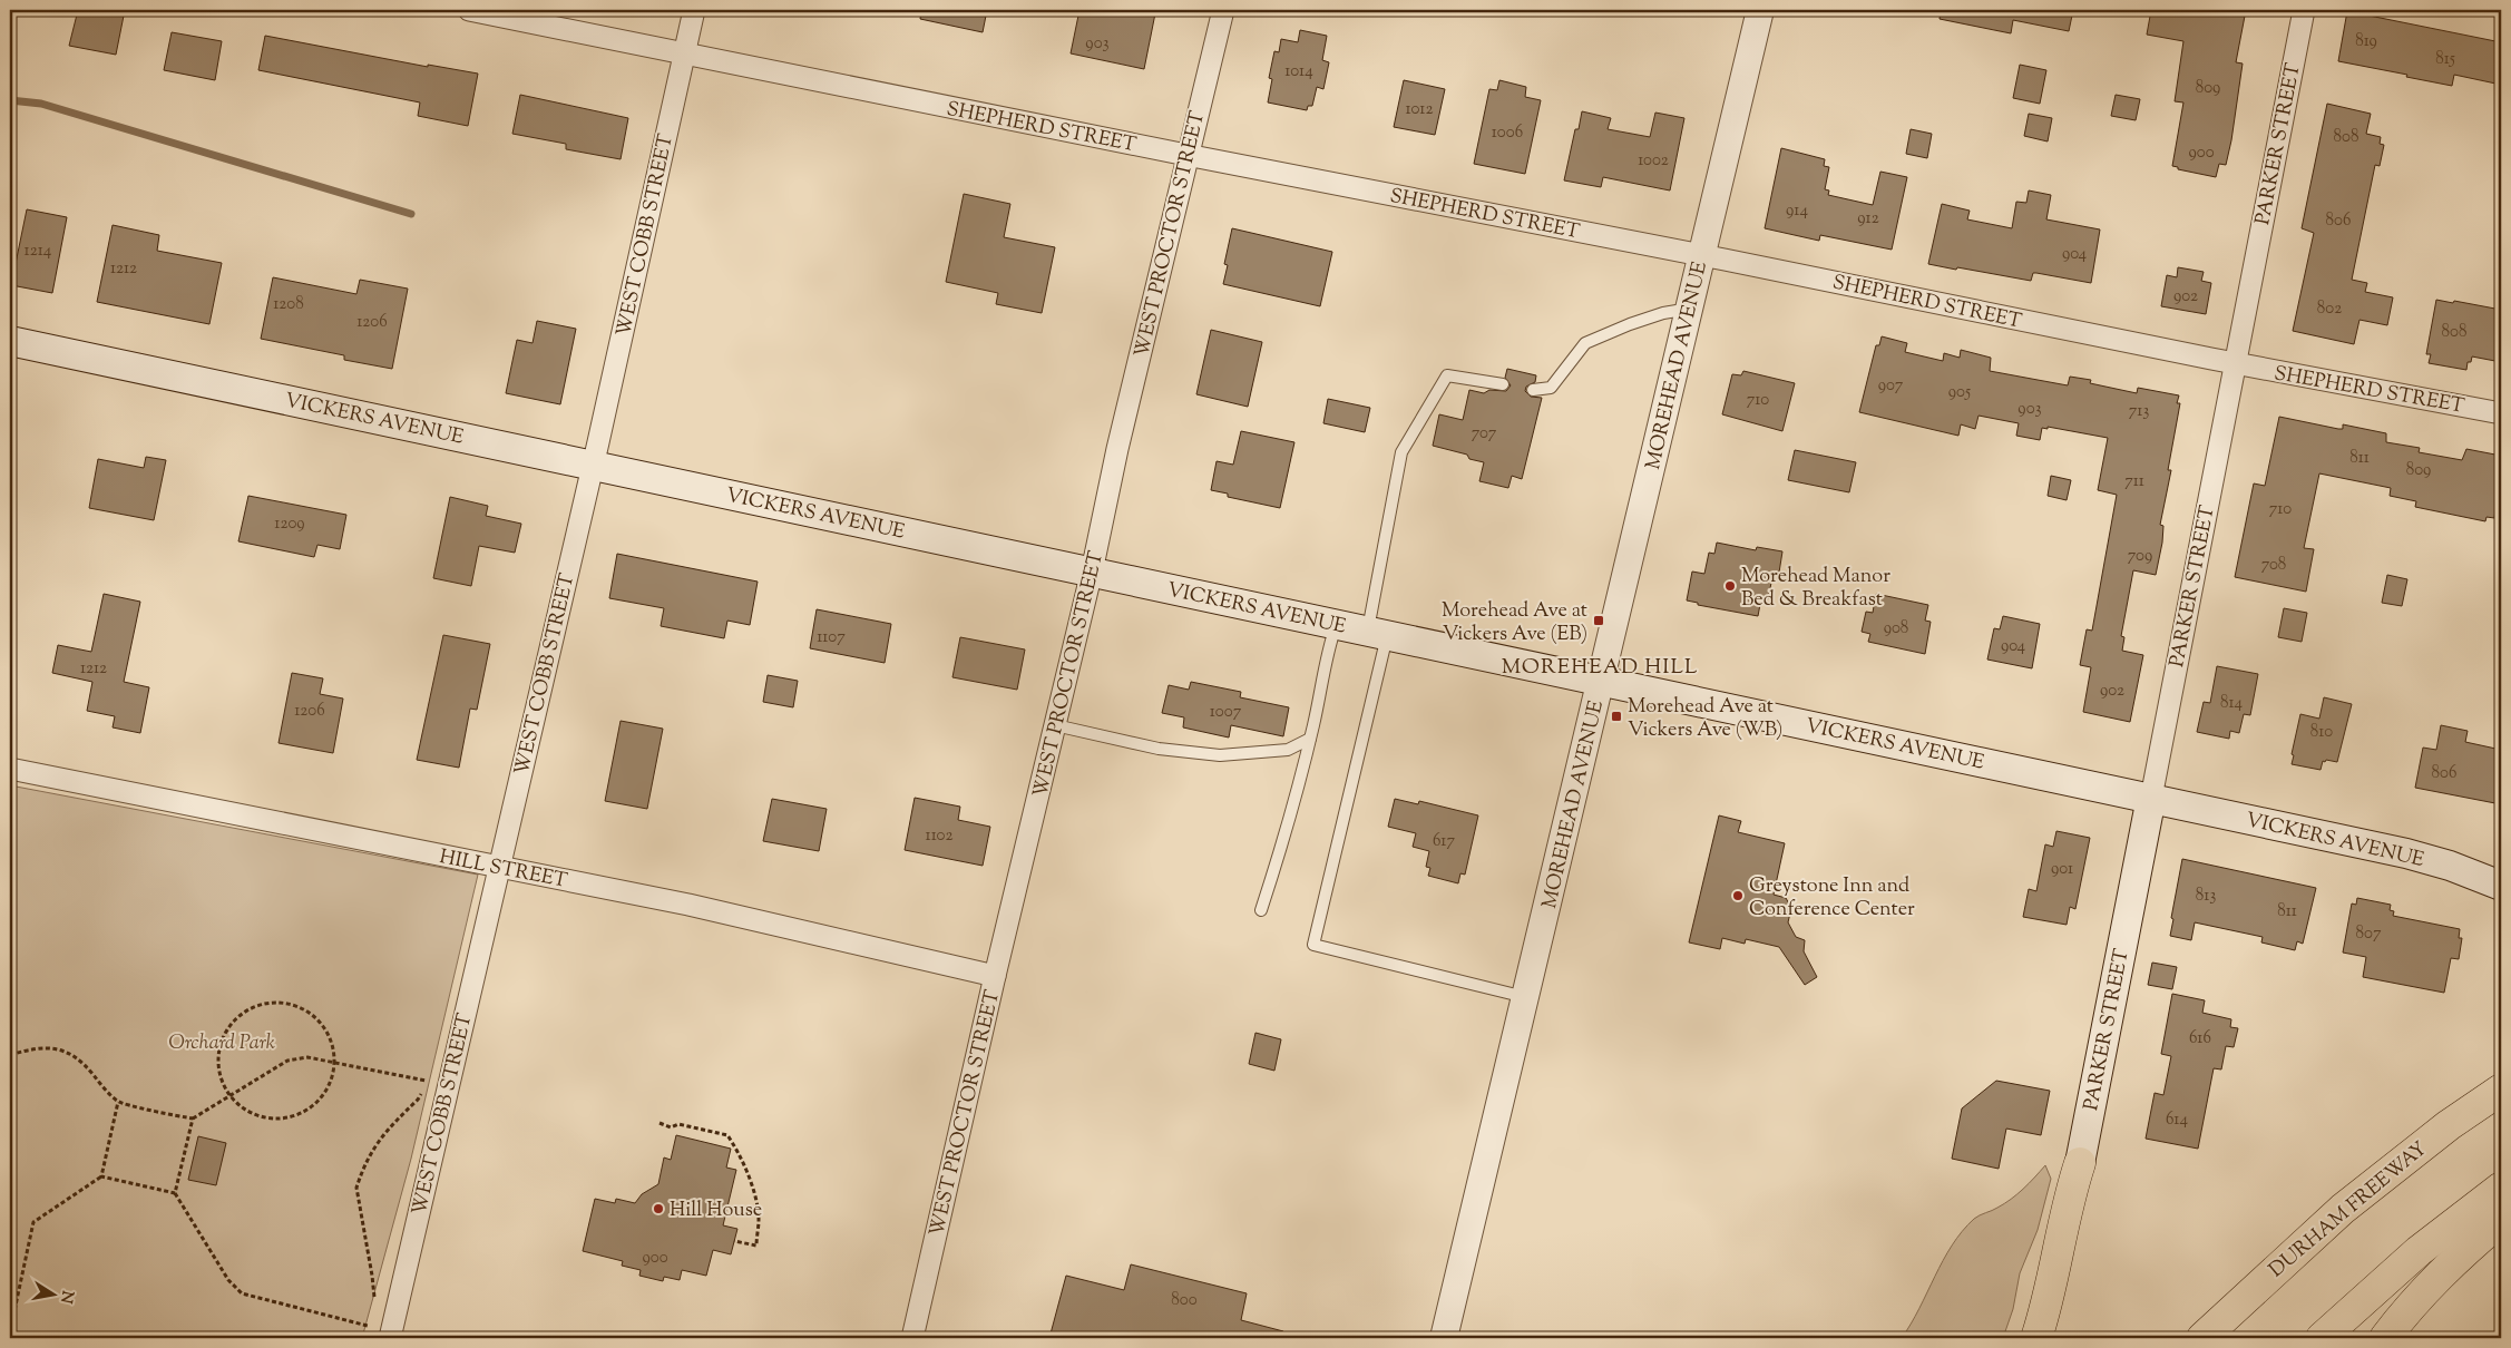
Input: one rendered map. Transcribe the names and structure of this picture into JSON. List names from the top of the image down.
{
  "streets": {
    "highway": ["DURHAM FREEWAY"],
    "main road": ["PARKER STREET", "VICKERS AVENUE"],
    "street": [
      "SHEPHERD STREET",
      "WEST PROCTOR STREET",
      "WEST COBB STREET",
      "MOREHEAD AVENUE",
      "HILL STREET"
    ]
  },
  "crossings": [
    ["SHEPHERD STREET", "PARKER STREET"],
    ["SHEPHERD STREET", "WEST PROCTOR STREET"],
    ["SHEPHERD STREET", "WEST COBB STREET"],
    ["SHEPHERD STREET", "MOREHEAD AVENUE"],
    ["PARKER STREET", "VICKERS AVENUE"],
    ["WEST PROCTOR STREET", "VICKERS AVENUE"],
    ["WEST PROCTOR STREET", "HILL STREET"],
    ["WEST COBB STREET", "VICKERS AVENUE"],
    ["WEST COBB STREET", "HILL STREET"],
    ["MOREHEAD AVENUE", "VICKERS AVENUE"]
  ],
  "districts": ["MOREHEAD HILL"],
  "parks": ["Orchard Park"],
  "places": {
    "other": ["Morehead Manor Bed & Breakfast", "Greystone Inn and Conference Center", "Hill House"],
    "transit": ["Morehead Ave at Vickers Ave (EB)", "Morehead Ave at Vickers Ave (WB)"]
  },
  "house_numbers": [
    "819",
    "903",
    "815",
    "1014",
    "809",
    "1012",
    "1006",
    "808",
    "900",
    "1002",
    "914",
    "912",
    "806",
    "1214",
    "904",
    "1212",
    "902",
    "1208",
    "802",
    "1206",
    "808",
    "907",
    "905",
    "710",
    "903",
    "713",
    "707",
    "811",
    "809",
    "711",
    "710",
    "1209",
    "709",
    "708",
    "908",
    "1107",
    "904",
    "1212",
    "902",
    "814",
    "1206",
    "1007",
    "810",
    "806",
    "1102",
    "617",
    "901",
    "813",
    "811",
    "807",
    "616",
    "614",
    "900",
    "800"
  ],
  "north": "right"
}
